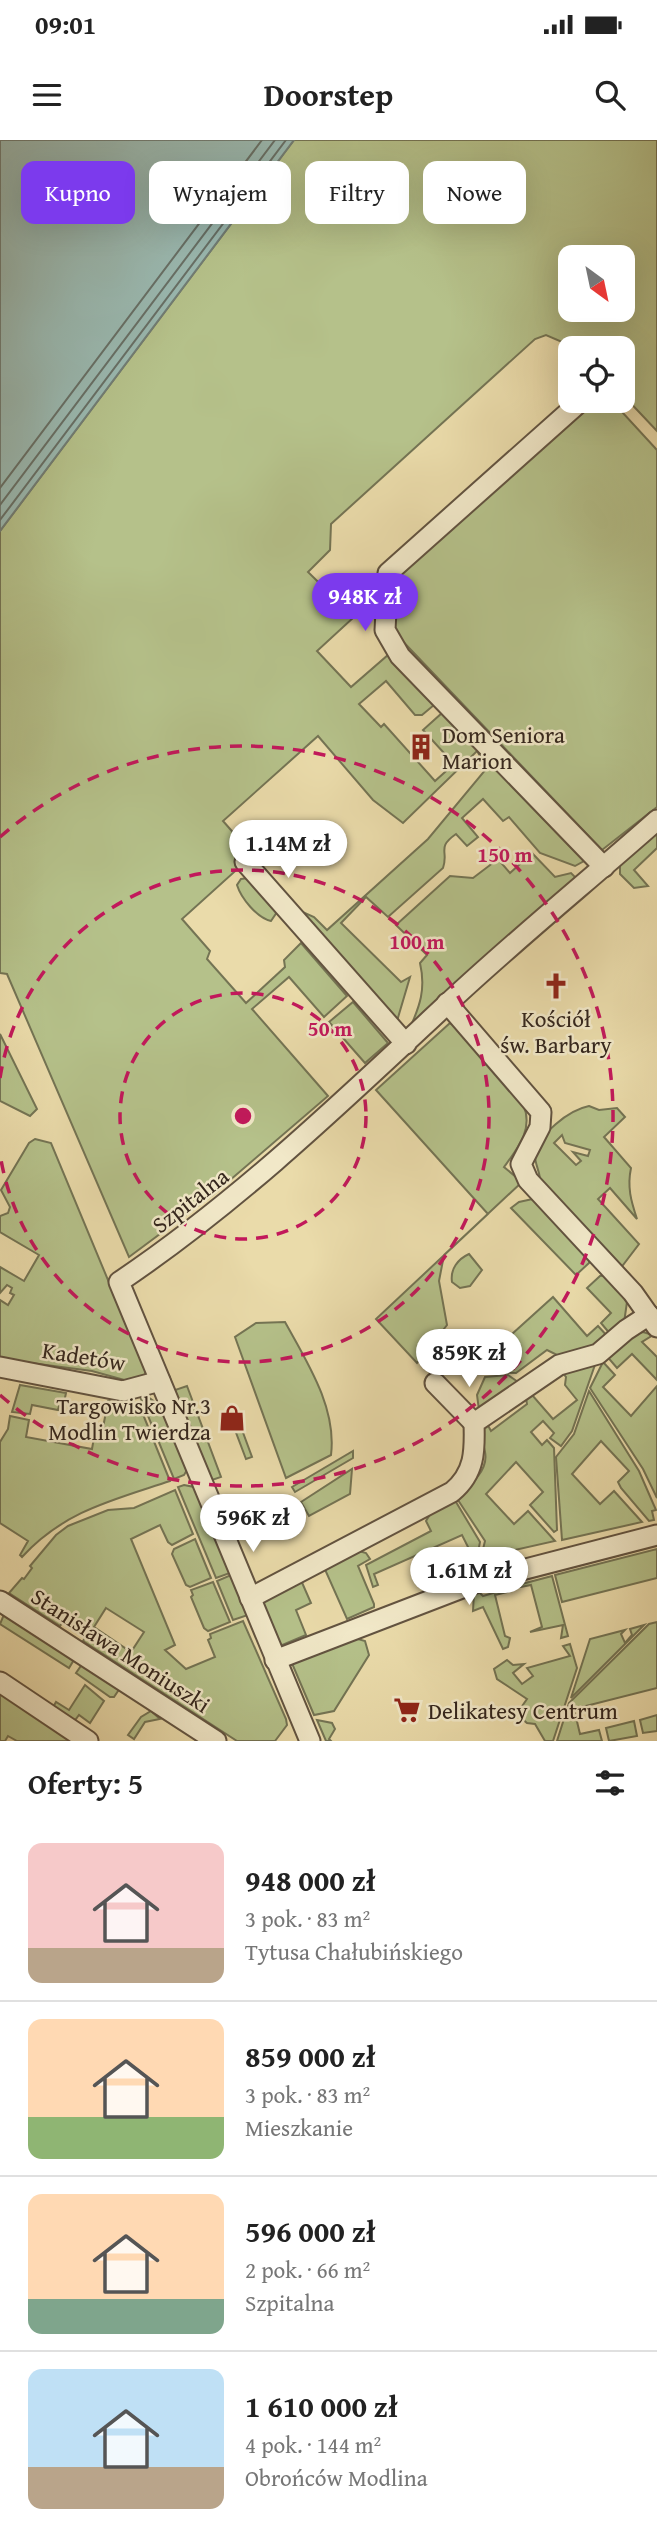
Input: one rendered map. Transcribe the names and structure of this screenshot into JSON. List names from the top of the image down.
{
  "streets": {
    "street": ["Szpitalna", "Kadetów", "Stanisława Moniuszki"]
  },
  "crossings": [
    ["Szpitalna", "Kadetów"]
  ],
  "places": {
    "building": ["Dom Seniora Marion"],
    "church": ["Kościół św. Barbary"],
    "shop": ["Targowisko Nr.3 Modlin Twierdza"],
    "supermarket": ["Delikatesy Centrum"]
  },
  "north": "bottom right",
  "page": {
    "status": "09:01",
    "header": "Doorstep",
    "chip": [
      "Kupno",
      "Wynajem",
      "Filtry",
      "Nowe"
    ],
    "price": [
      "948K zł",
      "1.14M zł",
      "859K zł",
      "596K zł",
      "1.61M zł"
    ],
    "heading": "Oferty: 5",
    "list": [
      {
        "name": "948 000 zł",
        "note": "3 pok. · 83 m² · Tytusa Chałubińskiego"
      },
      {
        "name": "859 000 zł",
        "note": "3 pok. · 83 m² · Mieszkanie"
      },
      {
        "name": "596 000 zł",
        "note": "2 pok. · 66 m² · Szpitalna"
      },
      {
        "name": "1 610 000 zł",
        "note": "4 pok. · 144 m² · Obrońców Modlina"
      }
    ]
  },
  "rings": ["150 m", "100 m", "50 m"]
}
